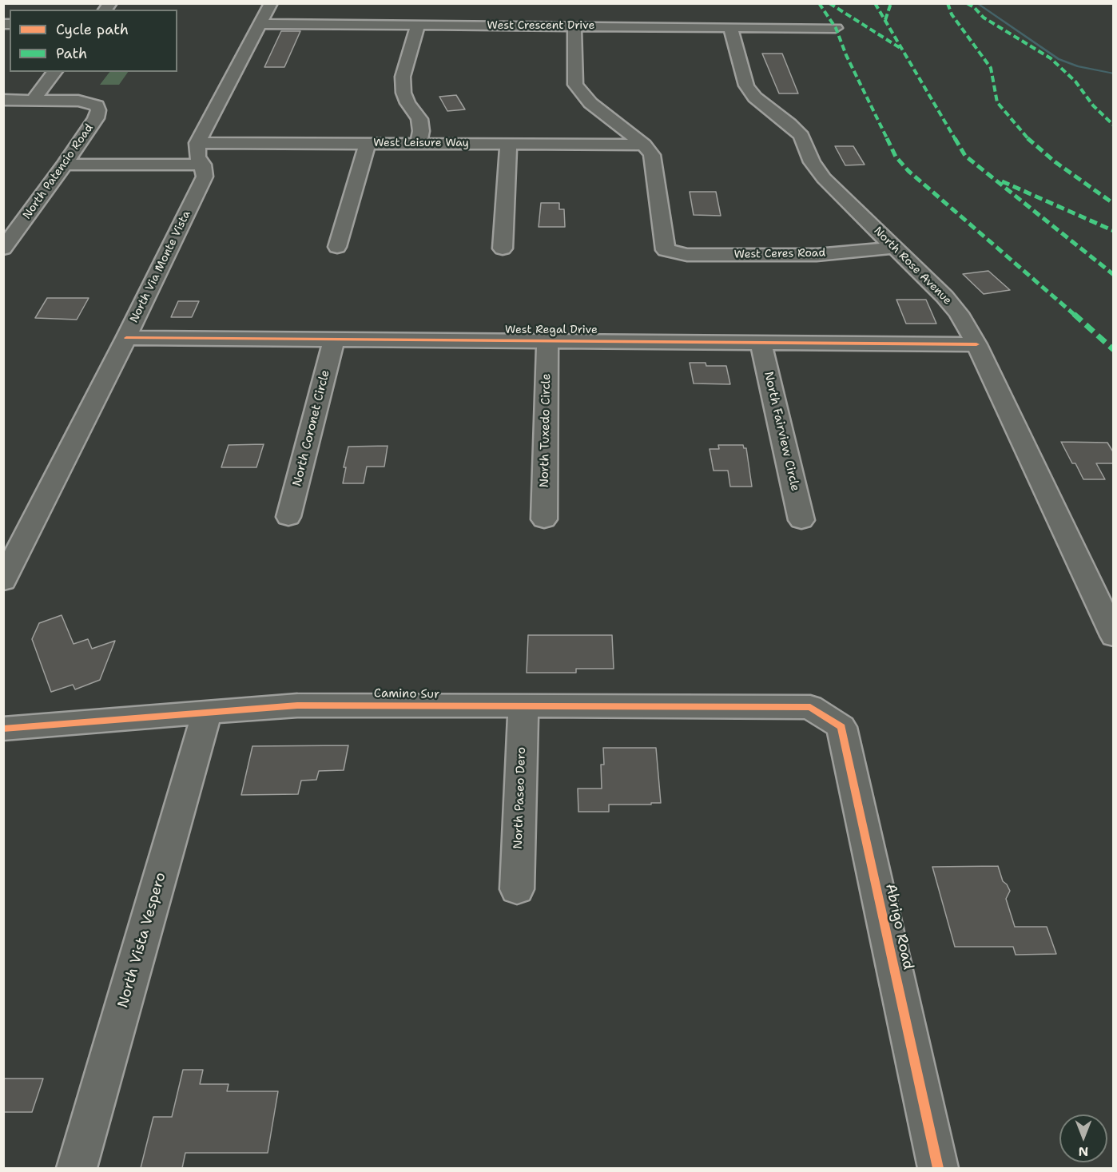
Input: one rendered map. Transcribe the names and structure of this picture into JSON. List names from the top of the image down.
{
  "streets": {
    "street": [
      "West Crescent Drive",
      "West Leisure Way",
      "North Patencio Road",
      "West Ceres Road",
      "North Rose Avenue",
      "North Via Monte Vista",
      "West Regal Drive",
      "North Coronet Circle",
      "North Tuxedo Circle",
      "North Fairview Circle",
      "Camino Sur",
      "North Paseo Dero",
      "Abrigo Road",
      "North Vista Vespero"
    ]
  },
  "crossings": [
    ["West Crescent Drive", "North Rose Avenue"],
    ["West Leisure Way", "West Ceres Road"],
    ["West Leisure Way", "North Via Monte Vista"],
    ["West Ceres Road", "North Rose Avenue"],
    ["North Rose Avenue", "West Regal Drive"],
    ["North Via Monte Vista", "West Regal Drive"],
    ["West Regal Drive", "North Coronet Circle"],
    ["West Regal Drive", "North Tuxedo Circle"],
    ["West Regal Drive", "North Fairview Circle"],
    ["Camino Sur", "North Paseo Dero"],
    ["Camino Sur", "Abrigo Road"],
    ["Camino Sur", "North Vista Vespero"]
  ],
  "legend": ["Cycle path", "Path"],
  "north": "bottom"
}
